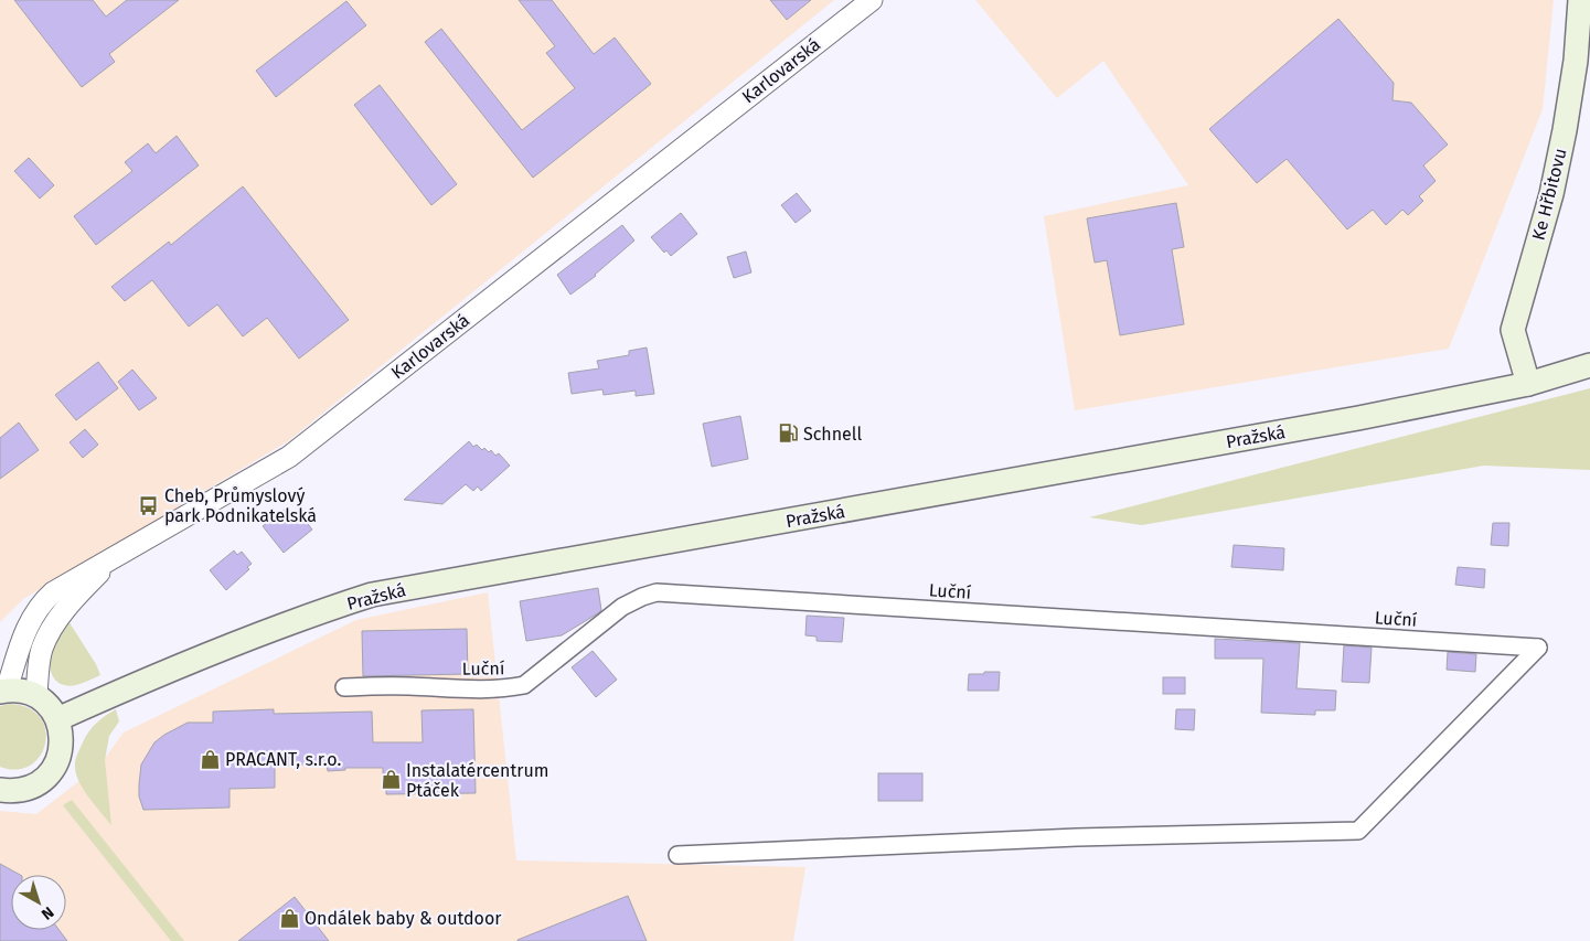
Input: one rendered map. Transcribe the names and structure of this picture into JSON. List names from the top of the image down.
{
  "streets": {
    "main road": ["Ke Hřbitovu", "Pražská"],
    "street": ["Karlovarská", "Luční"]
  },
  "crossings": [
    ["Ke Hřbitovu", "Pražská"]
  ],
  "places": {
    "fuel station": ["Schnell"],
    "bus stop": ["Cheb, Průmyslový park Podnikatelská"],
    "shop": ["PRACANT, s.r.o.", "Instalatércentrum Ptáček", "Ondálek baby & outdoor"]
  },
  "north": "bottom right"
}
